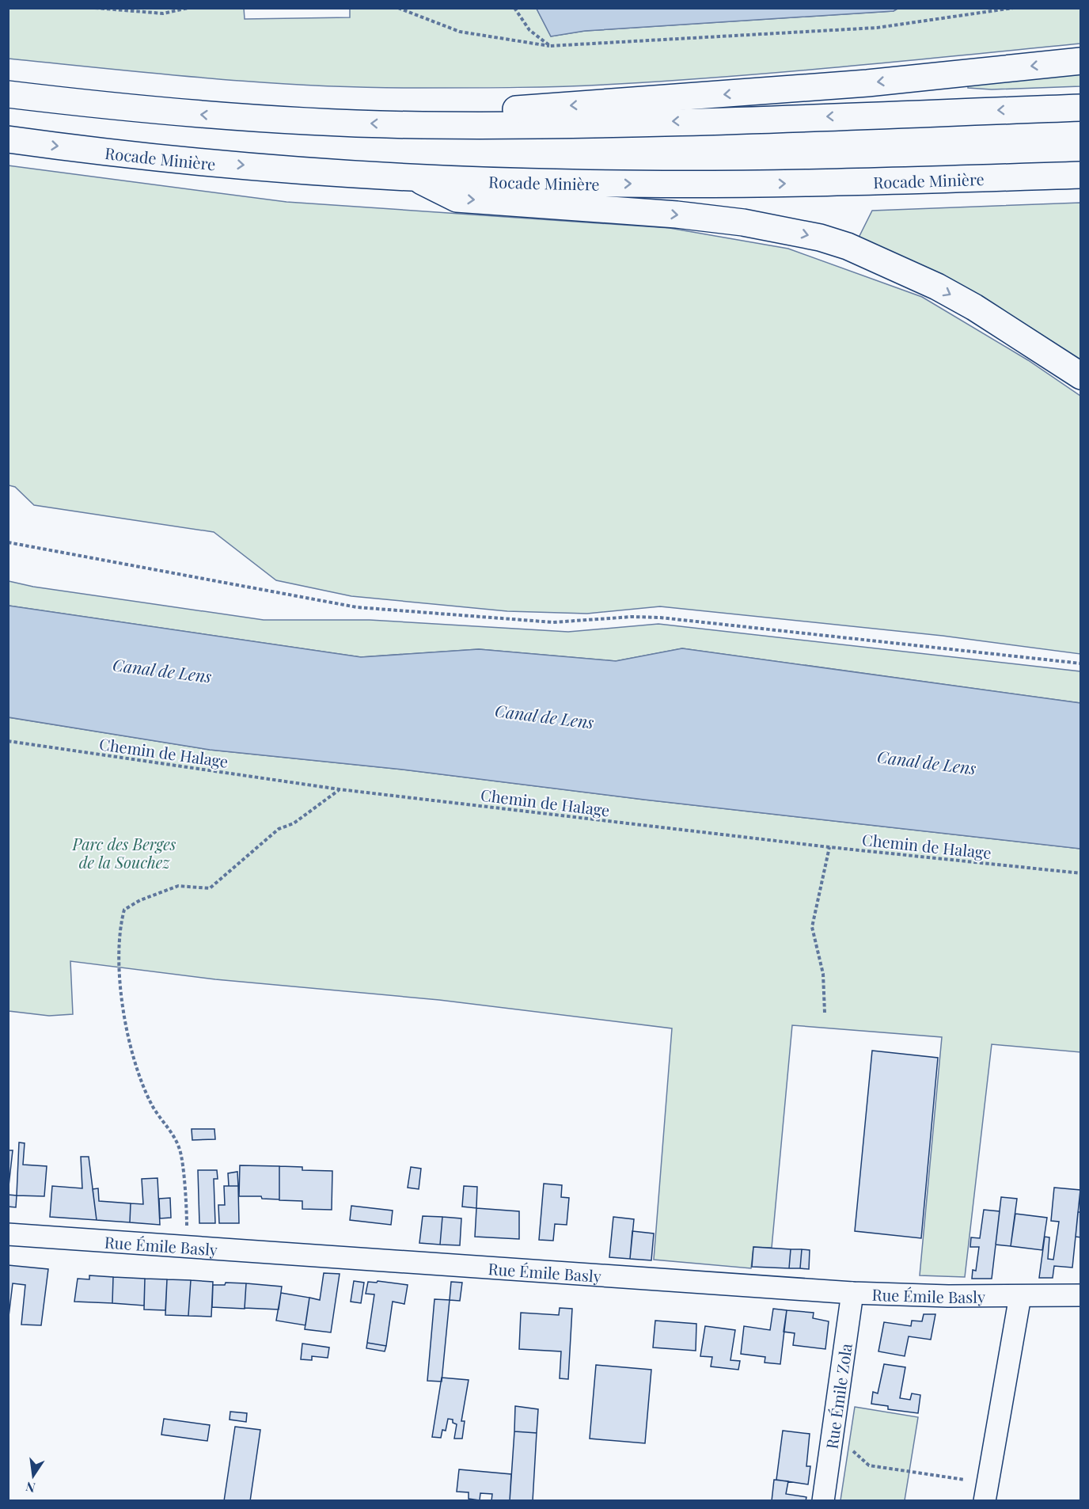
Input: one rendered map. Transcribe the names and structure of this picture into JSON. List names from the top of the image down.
{
  "streets": {
    "highway": ["Rocade Minière"],
    "street": ["Rue Émile Basly", "Rue Émile Zola"],
    "path": ["Chemin de Halage"]
  },
  "crossings": [
    ["Rue Émile Basly", "Rue Émile Zola"]
  ],
  "water": ["Canal de Lens"],
  "parks": ["Parc des Berges de la Souchez"],
  "north": "bottom"
}
